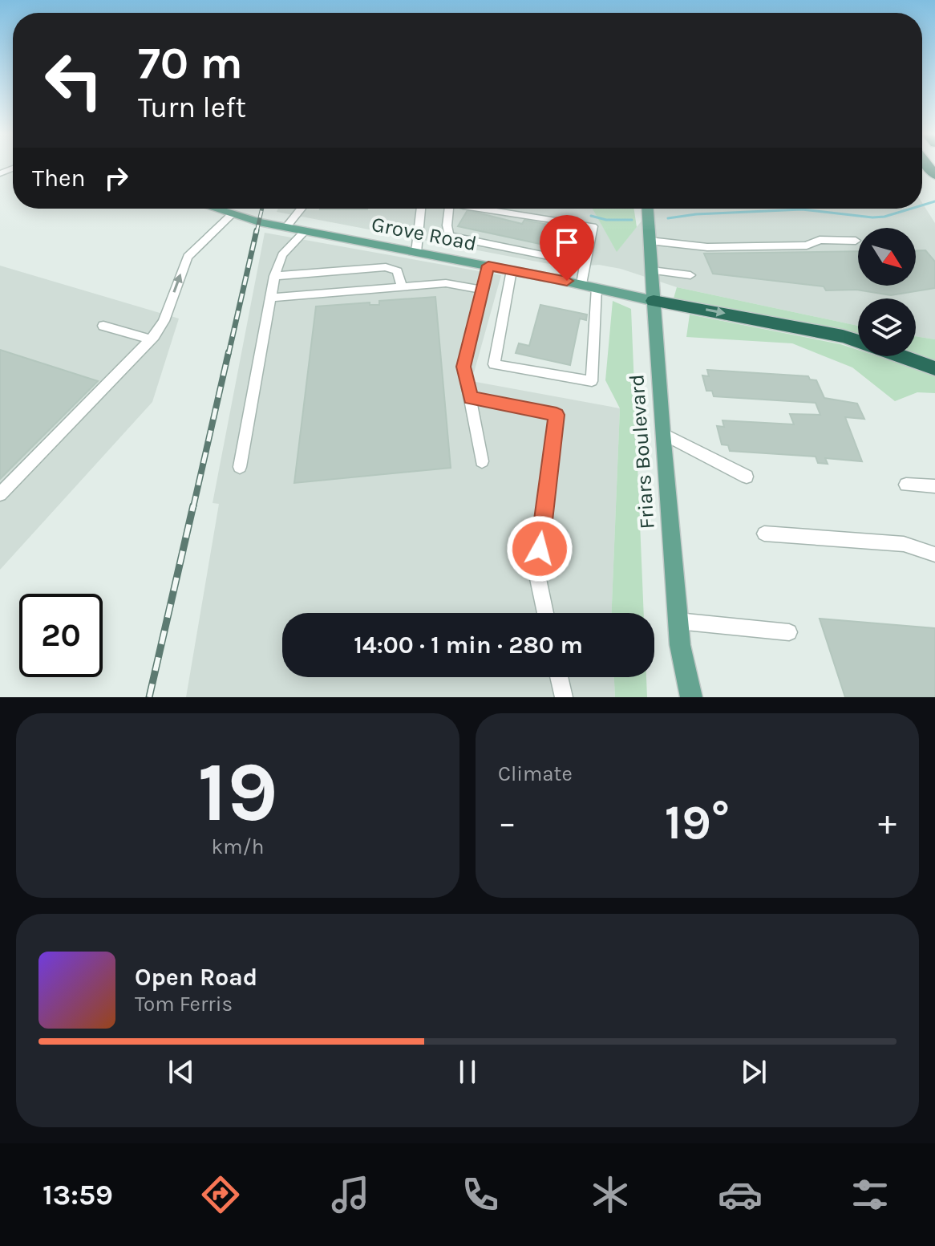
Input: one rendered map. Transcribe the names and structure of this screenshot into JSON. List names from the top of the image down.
{
  "streets": {
    "main road": ["Grove Road", "Friars Boulevard"]
  },
  "crossings": [
    ["Grove Road", "Friars Boulevard"]
  ],
  "north": "bottom right",
  "page": {
    "turn": ["70 m", "Turn left"],
    "then": "Then",
    "limit": "20",
    "trip": "14:00 · 1 min · 280 m",
    "tile": [
      ["19", "km/h"],
      "Climate"
    ],
    "heat": ["−", "19°", "+"],
    "song": ["Open Road", "Tom Ferris"],
    "tabs": "13:59"
  }
}
